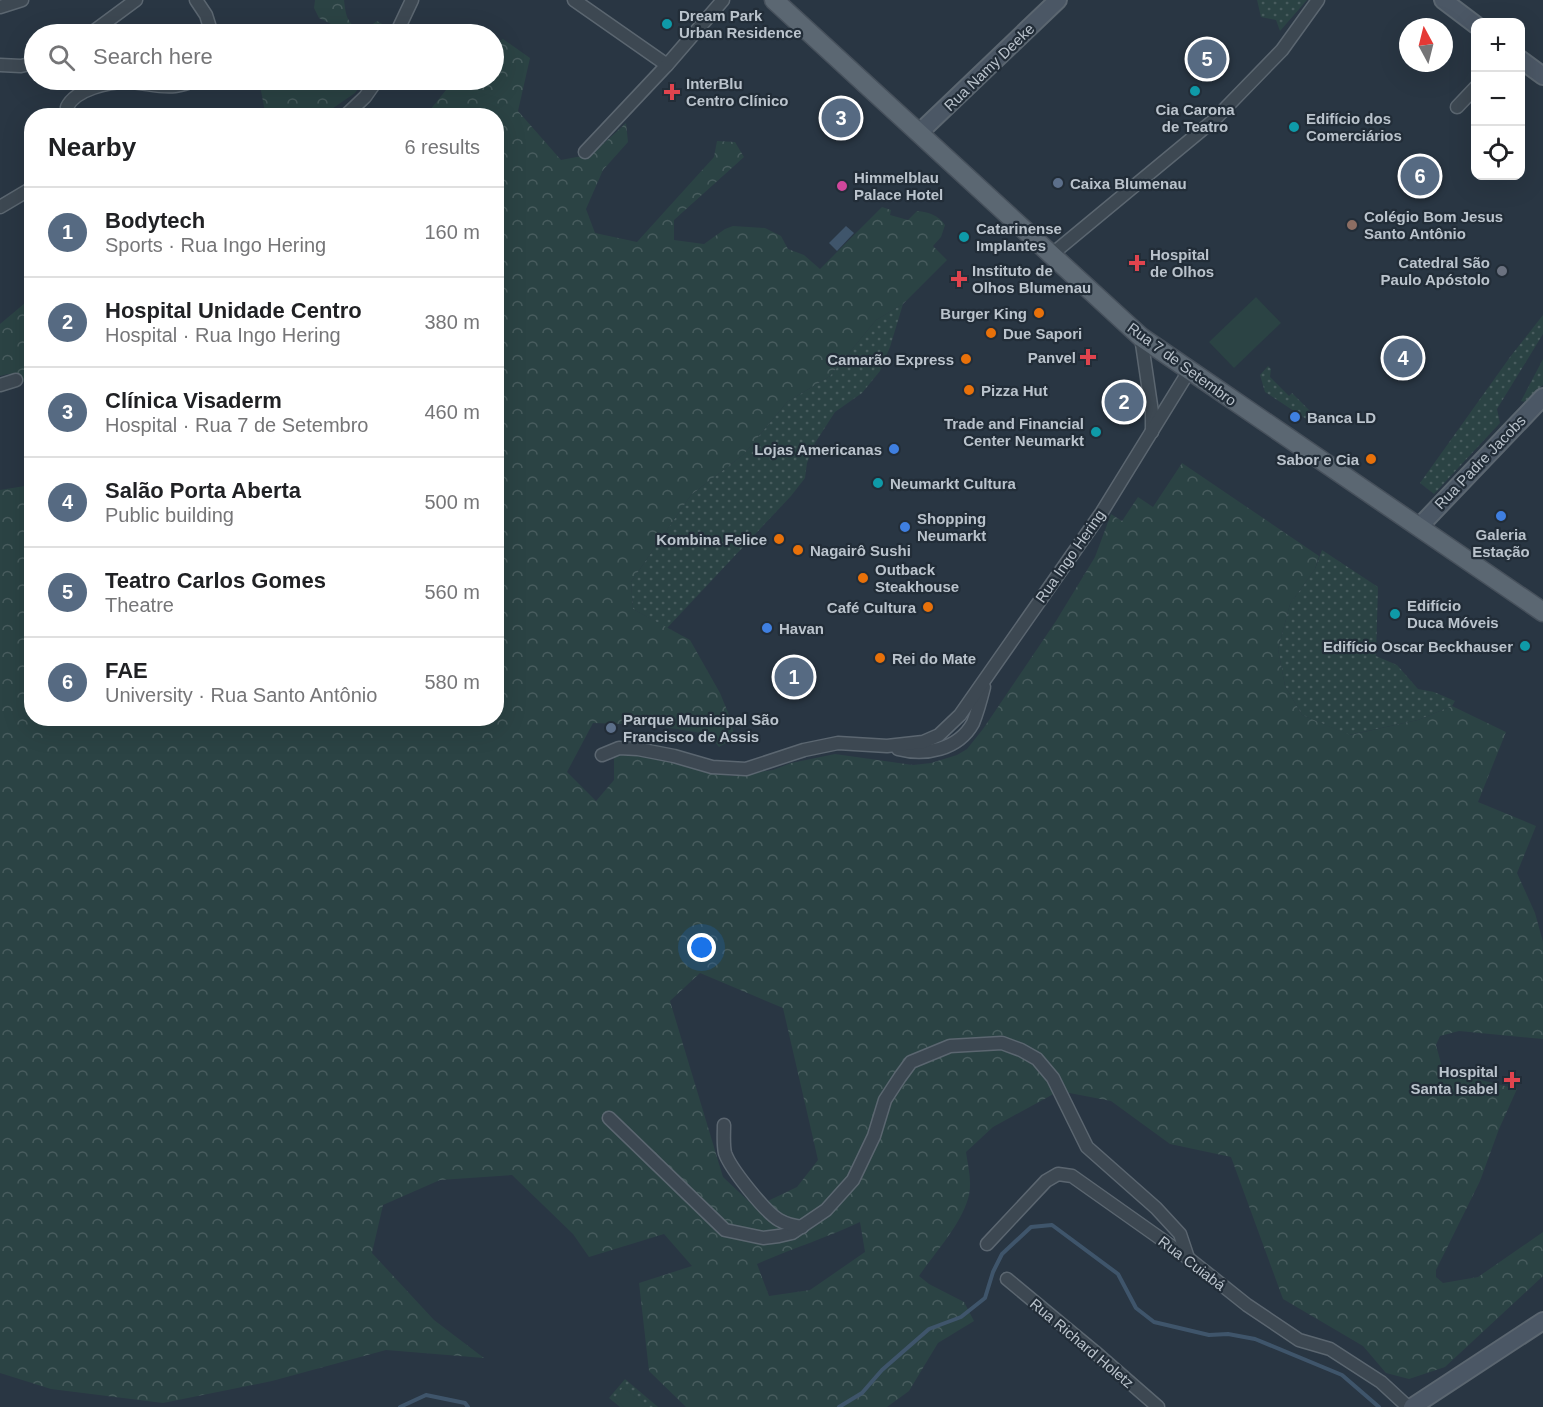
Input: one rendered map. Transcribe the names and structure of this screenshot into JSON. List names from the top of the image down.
{
  "streets": {
    "main road": ["Rua 7 de Setembro"],
    "street": [
      "Rua Namy Deeke",
      "Rua Padre Jacobs",
      "Rua Ingo Hering",
      "Rua Cuiabá",
      "Rua Richard Holetz"
    ]
  },
  "crossings": [
    ["Rua Namy Deeke", "Rua 7 de Setembro"],
    ["Rua 7 de Setembro", "Rua Padre Jacobs"],
    ["Rua 7 de Setembro", "Rua Ingo Hering"]
  ],
  "places": {
    "other": [
      "Dream Park Urban Residence",
      "Cia Carona de Teatro",
      "Edifício dos Comerciários",
      "Caixa Blumenau",
      "Himmelblau Palace Hotel",
      "Colégio Bom Jesus Santo Antônio",
      "Catarinense Implantes",
      "Catedral São Paulo Apóstolo",
      "Burger King",
      "Due Sapori",
      "Camarão Express",
      "Pizza Hut",
      "Banca LD",
      "Trade and Financial Center Neumarkt",
      "Lojas Americanas",
      "Sabor e Cia",
      "Neumarkt Cultura",
      "Galeria Estação",
      "Shopping Neumarkt",
      "Kombina Felice",
      "Nagairô Sushi",
      "Outback Steakhouse",
      "Café Cultura",
      "Edifício Duca Móveis",
      "Havan",
      "Edifício Oscar Beckhauser",
      "Rei do Mate",
      "Parque Municipal São Francisco de Assis"
    ],
    "health": [
      "InterBlu Centro Clínico",
      "Hospital de Olhos",
      "Instituto de Olhos Blumenau",
      "Panvel",
      "Hospital Santa Isabel"
    ]
  },
  "north": "top",
  "page": {
    "map_buttons": ["+", "−"],
    "search": "Search here",
    "pins": [
      "5",
      "3",
      "6",
      "4",
      "2",
      "1"
    ],
    "heading": ["Nearby", "6 results"],
    "list": [
      {
        "mark": "1",
        "name": "Bodytech",
        "note": "Sports · Rua Ingo Hering",
        "value": "160 m"
      },
      {
        "mark": "2",
        "name": "Hospital Unidade Centro",
        "note": "Hospital · Rua Ingo Hering",
        "value": "380 m"
      },
      {
        "mark": "3",
        "name": "Clínica Visaderm",
        "note": "Hospital · Rua 7 de Setembro",
        "value": "460 m"
      },
      {
        "mark": "4",
        "name": "Salão Porta Aberta",
        "note": "Public building",
        "value": "500 m"
      },
      {
        "mark": "5",
        "name": "Teatro Carlos Gomes",
        "note": "Theatre",
        "value": "560 m"
      },
      {
        "mark": "6",
        "name": "FAE",
        "note": "University · Rua Santo Antônio",
        "value": "580 m"
      }
    ]
  }
}
